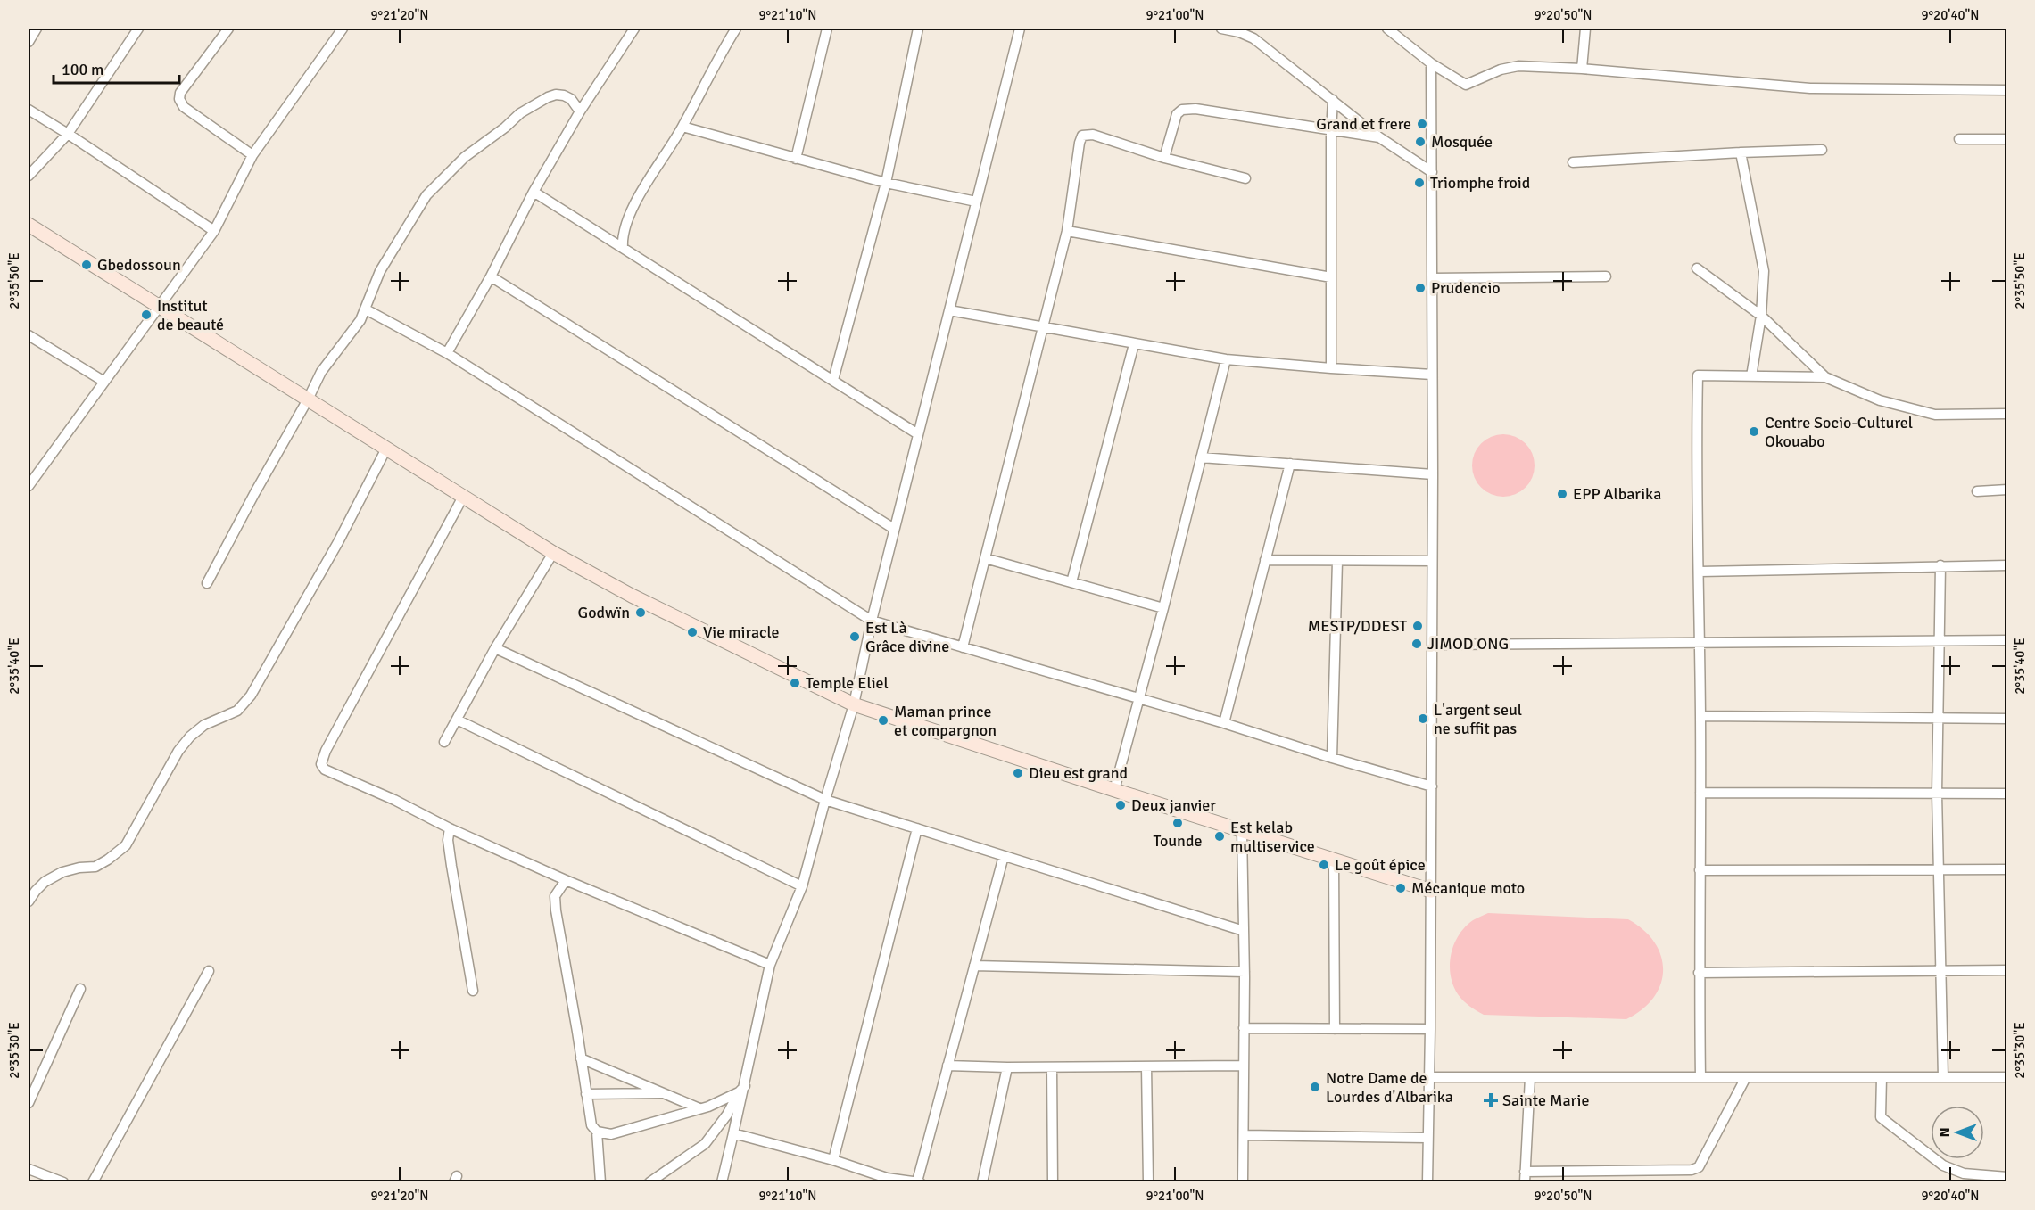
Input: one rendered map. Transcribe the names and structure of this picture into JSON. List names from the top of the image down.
{
  "places": {
    "other": [
      "Grand et frere",
      "Mosquée",
      "Triomphe froid",
      "Gbedossoun",
      "Prudencio",
      "Institut de beauté",
      "Centre Socio-Culturel Okouabo",
      "EPP Albarika",
      "Godwïn",
      "MESTP/DDEST",
      "Vie miracle",
      "Est Là Grâce divine",
      "JIMOD ONG",
      "Temple Eliel",
      "L'argent seul ne suffit pas",
      "Maman prince et compargnon",
      "Dieu est grand",
      "Deux janvier",
      "Tounde",
      "Est kelab multiservice",
      "Le goût épice",
      "Mécanique moto",
      "Notre Dame de Lourdes d'Albarika"
    ],
    "health": ["Sainte Marie"]
  },
  "scale_bar": "100 m",
  "north": "left",
  "coordinates": [
    "9°21'20\"N",
    "9°21'10\"N",
    "9°21'00\"N",
    "9°20'50\"N",
    "9°20'40\"N",
    "2°35'50\"E",
    "2°35'40\"E",
    "2°35'30\"E"
  ]
}
